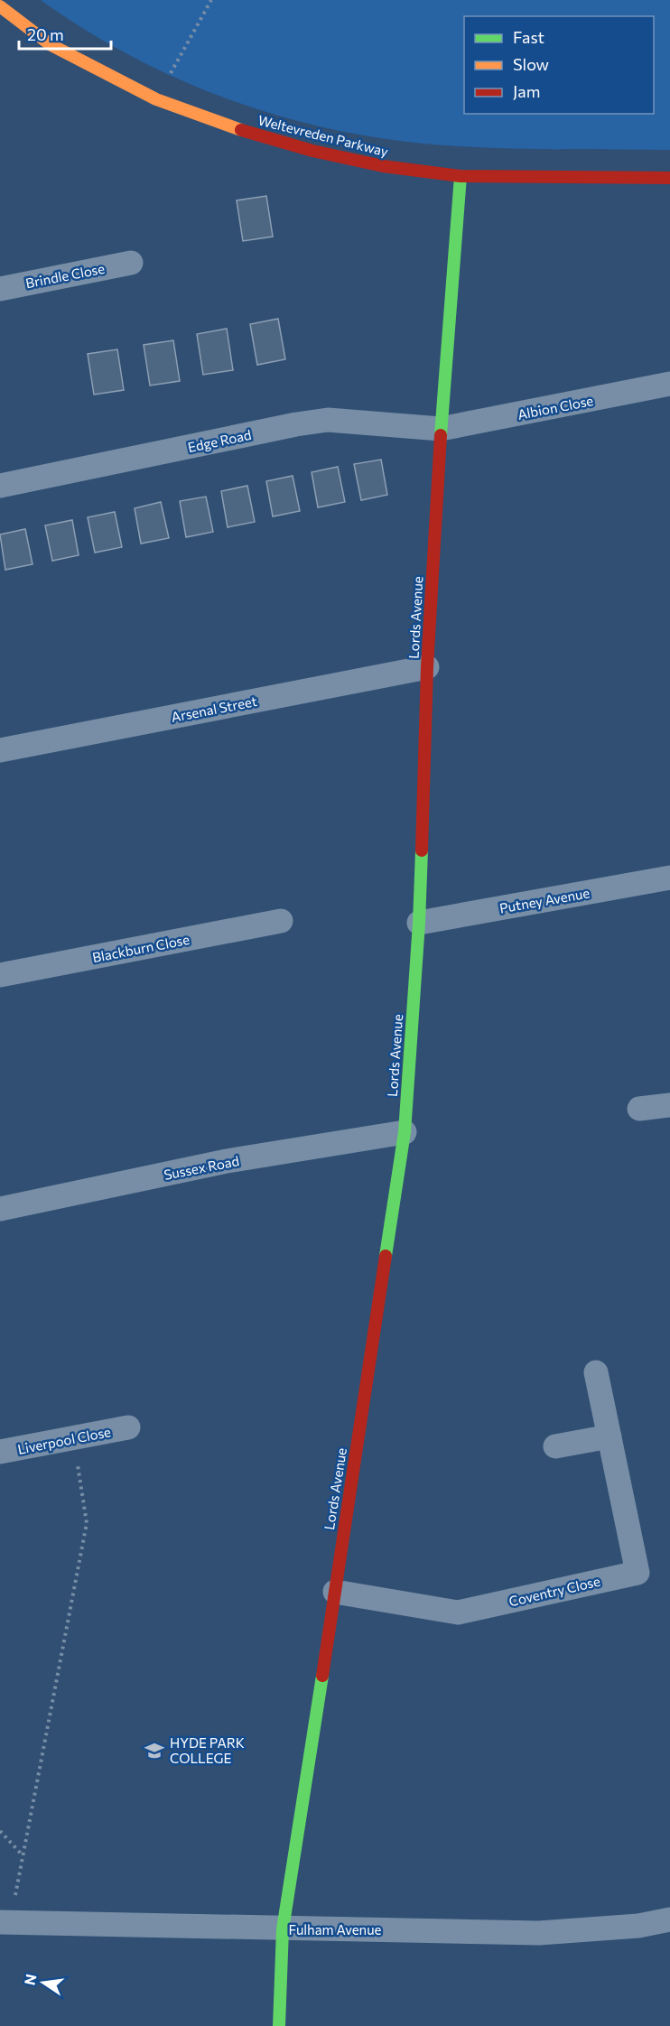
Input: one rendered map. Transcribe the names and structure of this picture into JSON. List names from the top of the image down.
{
  "streets": {
    "street": [
      "Weltevreden Parkway",
      "Brindle Close",
      "Albion Close",
      "Edge Road",
      "Lords Avenue",
      "Arsenal Street",
      "Putney Avenue",
      "Blackburn Close",
      "Sussex Road",
      "Liverpool Close",
      "Coventry Close",
      "Fulham Avenue"
    ]
  },
  "crossings": [
    ["Weltevreden Parkway", "Lords Avenue"],
    ["Albion Close", "Edge Road"],
    ["Albion Close", "Lords Avenue"],
    ["Edge Road", "Lords Avenue"],
    ["Lords Avenue", "Arsenal Street"],
    ["Lords Avenue", "Putney Avenue"],
    ["Lords Avenue", "Sussex Road"],
    ["Lords Avenue", "Coventry Close"],
    ["Lords Avenue", "Fulham Avenue"]
  ],
  "places": {
    "school or university": ["HYDE PARK COLLEGE"]
  },
  "legend": ["Fast", "Slow", "Jam"],
  "scale_bar": "20 m",
  "north": "left"
}
